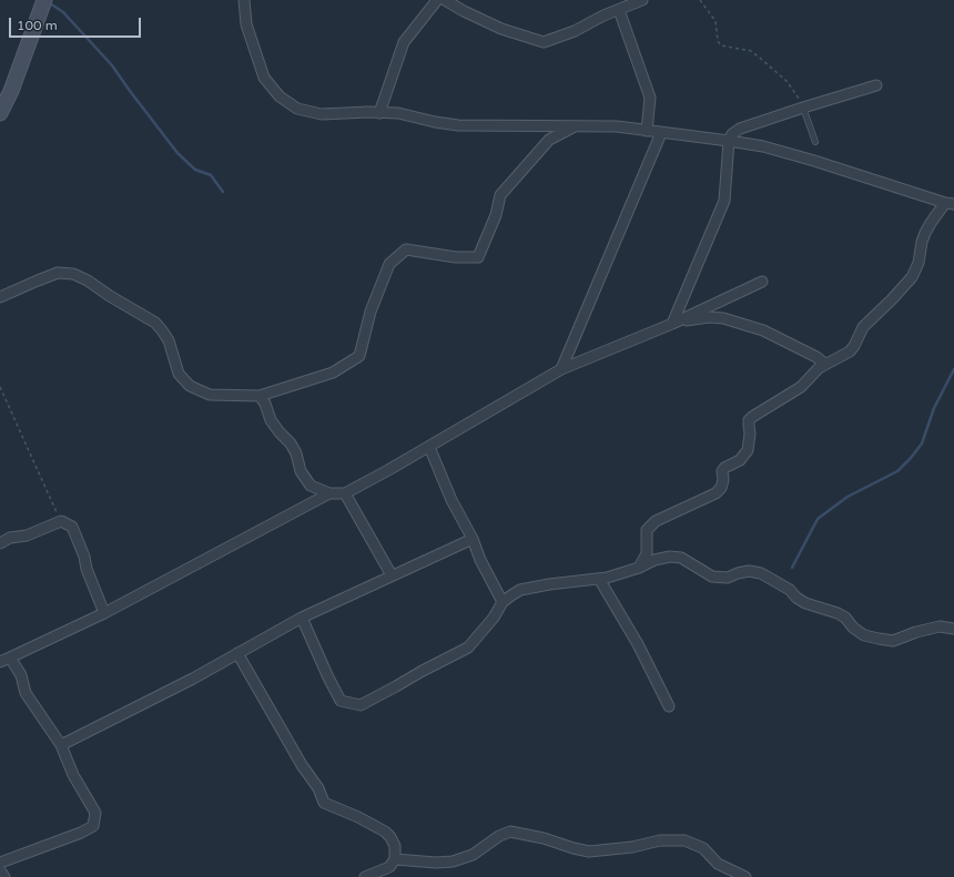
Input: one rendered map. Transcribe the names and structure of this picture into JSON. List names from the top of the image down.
{
  "scale_bar": "100 m"
}
